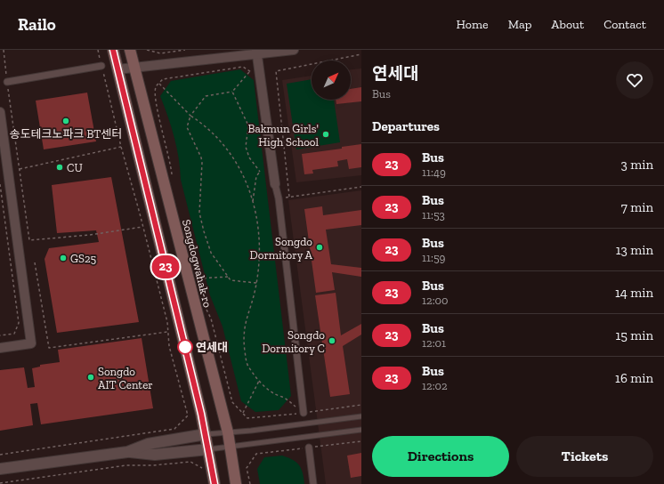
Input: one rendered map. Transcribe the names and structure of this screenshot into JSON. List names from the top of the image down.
{
  "streets": {
    "main road": ["Songdogwahak-ro"]
  },
  "places": [
    "송도테크노파크 BT센터",
    "Bakmun Girls' High School",
    "CU",
    "Songdo Dormitory A",
    "GS25",
    "Songdo Dormitory C",
    "연세대",
    "Songdo AIT Center"
  ],
  "lines": ["bus line 23"],
  "north": "top right",
  "page": {
    "header": "Railo",
    "nav": [
      "Home",
      "Map",
      "About",
      "Contact"
    ],
    "on_map": "23",
    "heading": [
      ["연세대", "Bus"],
      "Departures"
    ],
    "list": [
      {
        "mark": "23",
        "name": "Bus",
        "note": "11:49",
        "value": "3 min"
      },
      {
        "mark": "23",
        "name": "Bus",
        "note": "11:53",
        "value": "7 min"
      },
      {
        "mark": "23",
        "name": "Bus",
        "note": "11:59",
        "value": "13 min"
      },
      {
        "mark": "23",
        "name": "Bus",
        "note": "12:00",
        "value": "14 min"
      },
      {
        "mark": "23",
        "name": "Bus",
        "note": "12:01",
        "value": "15 min"
      },
      {
        "mark": "23",
        "name": "Bus",
        "note": "12:02",
        "value": "16 min"
      }
    ],
    "buttons": ["Directions", "Tickets"]
  }
}
